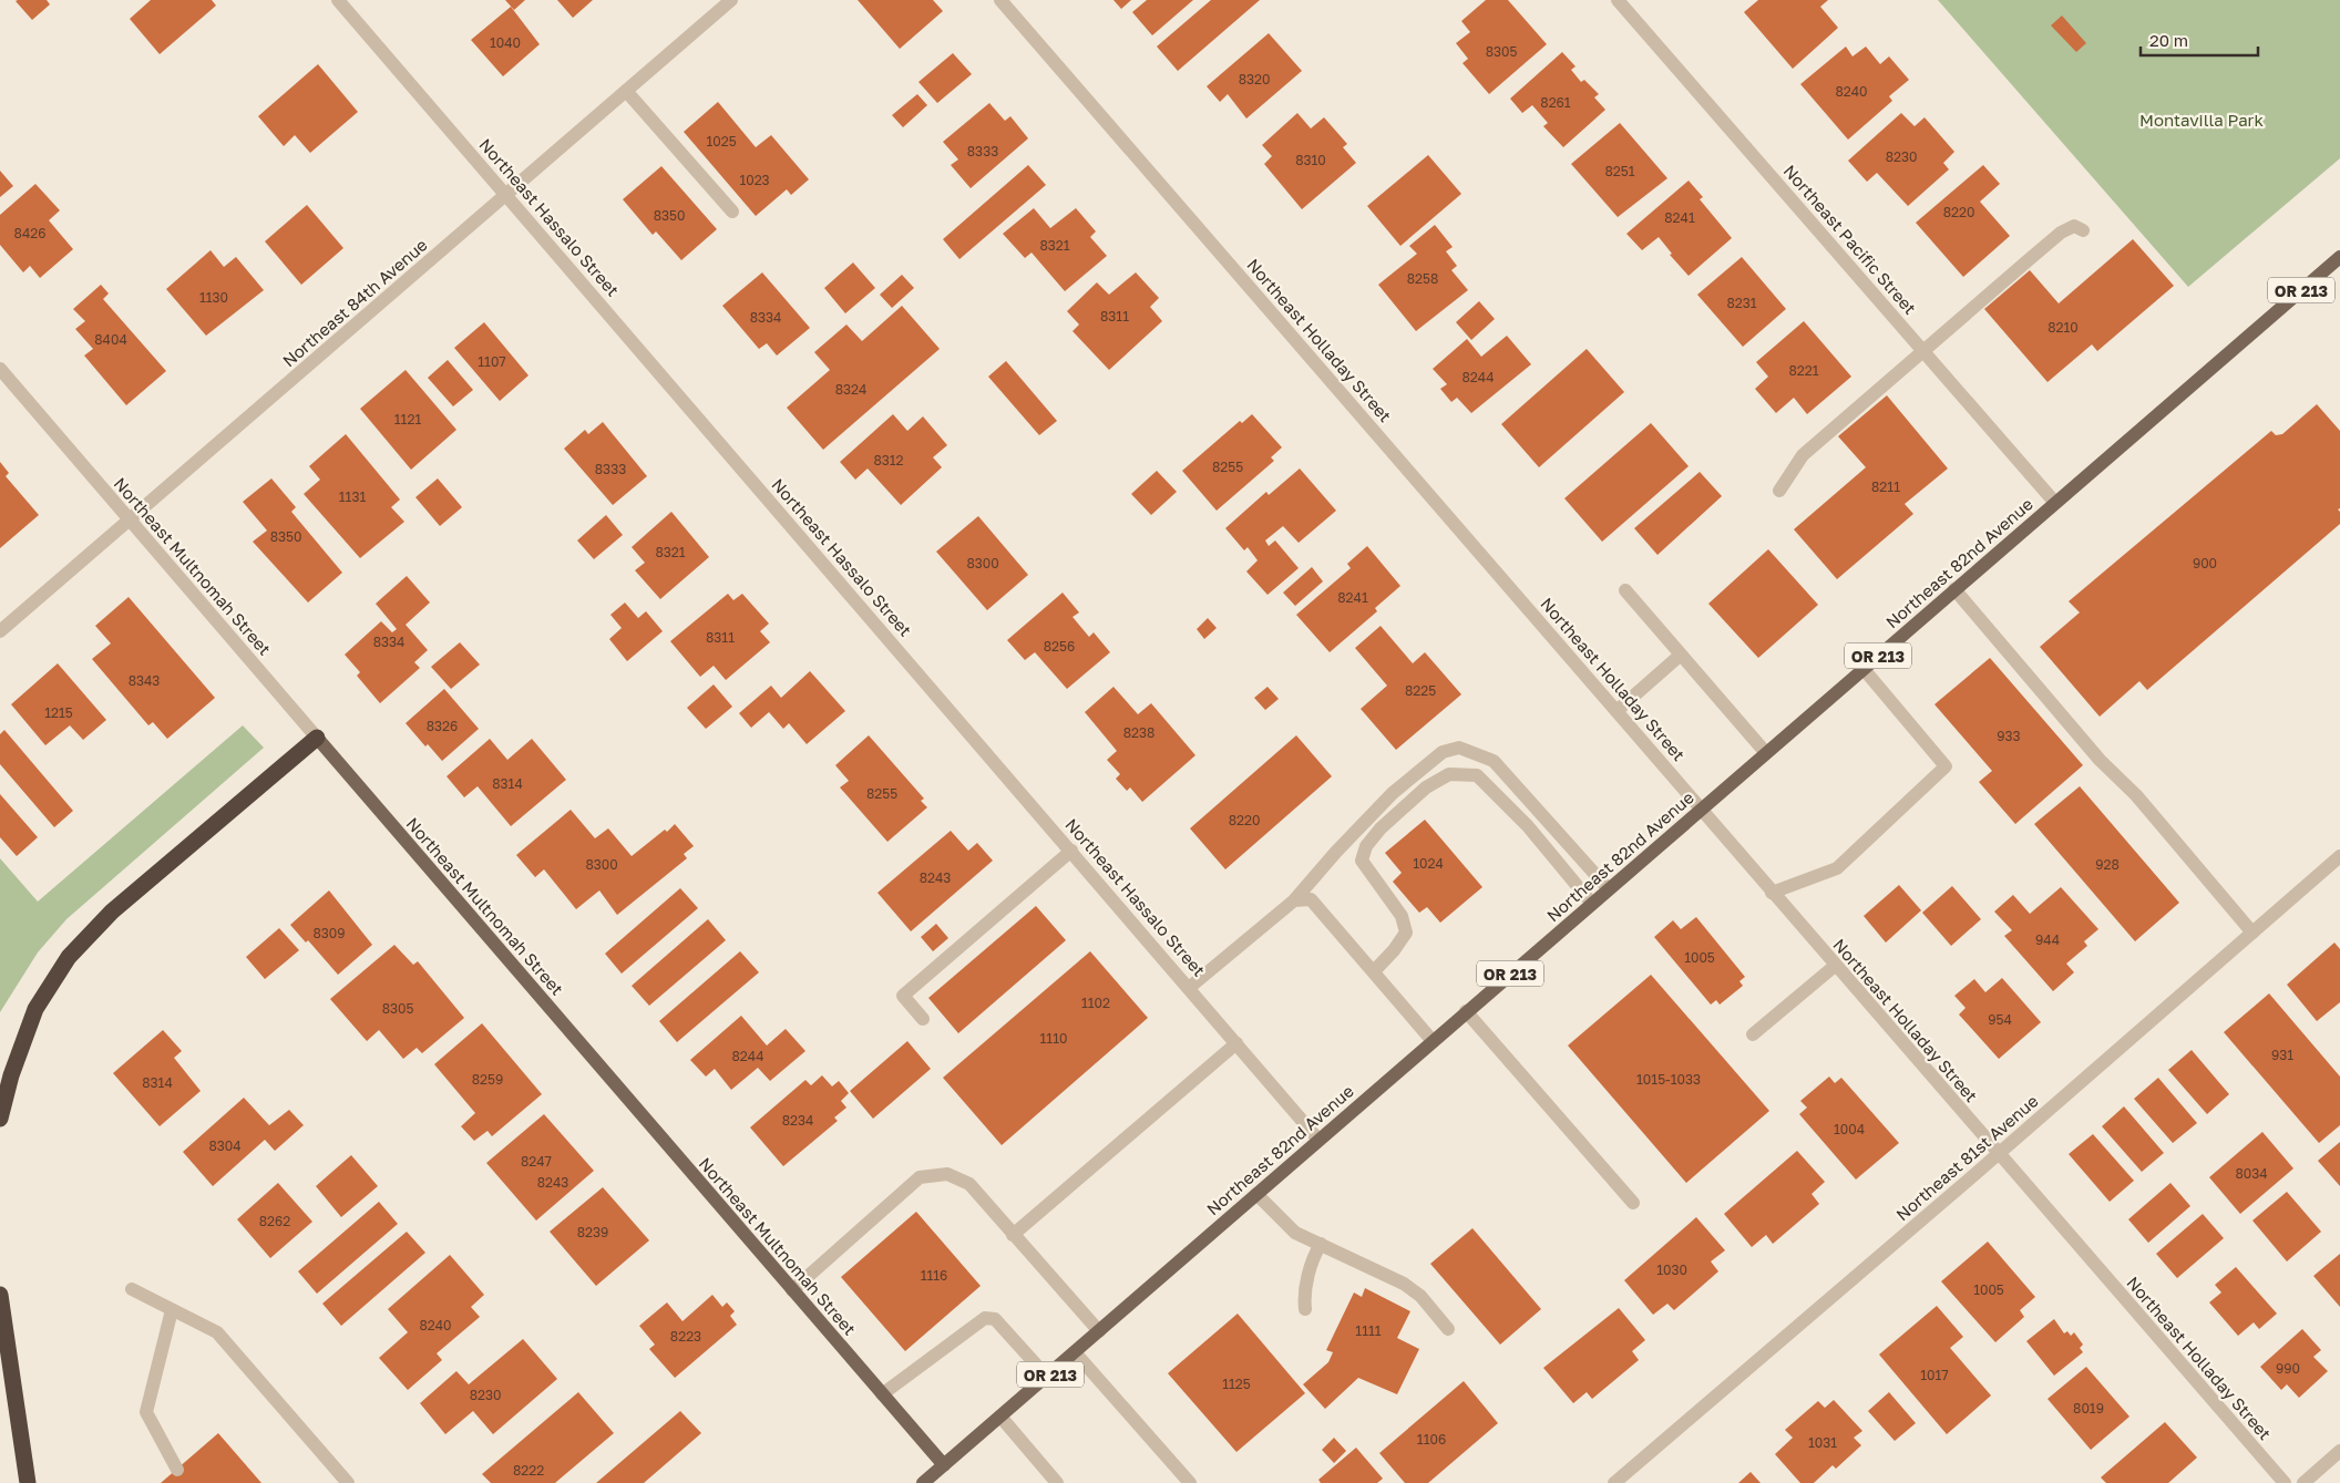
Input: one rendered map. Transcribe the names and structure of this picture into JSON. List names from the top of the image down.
{
  "streets": {
    "main road": ["OR 213", "Northeast 82nd Avenue", "Northeast Multnomah Street"],
    "street": [
      "Northeast Hassalo Street",
      "Northeast Pacific Street",
      "Northeast 84th Avenue",
      "Northeast Holladay Street",
      "Northeast 81st Avenue"
    ]
  },
  "crossings": [
    ["Northeast Hassalo Street", "Northeast 84th Avenue"],
    ["Northeast Hassalo Street", "Northeast 82nd Avenue"],
    ["Northeast Pacific Street", "Northeast 82nd Avenue"],
    ["Northeast 84th Avenue", "Northeast Multnomah Street"],
    ["Northeast Holladay Street", "Northeast 82nd Avenue"],
    ["Northeast Holladay Street", "Northeast 81st Avenue"],
    ["Northeast 82nd Avenue", "Northeast Multnomah Street"]
  ],
  "parks": ["Montavilla Park"],
  "house_numbers": [
    "1040",
    "8305",
    "8320",
    "8240",
    "8261",
    "1025",
    "8333",
    "8230",
    "8310",
    "8251",
    "1023",
    "8220",
    "8350",
    "8241",
    "8426",
    "8321",
    "8258",
    "1130",
    "8231",
    "8311",
    "8334",
    "8210",
    "8404",
    "1107",
    "8221",
    "8244",
    "8324",
    "1121",
    "8312",
    "8255",
    "8333",
    "8211",
    "1131",
    "8350",
    "8321",
    "8300",
    "900",
    "8241",
    "8311",
    "8334",
    "8256",
    "8343",
    "8225",
    "1215",
    "8326",
    "8238",
    "933",
    "8314",
    "8255",
    "8220",
    "1024",
    "8300",
    "928",
    "8243",
    "8309",
    "944",
    "1005",
    "1102",
    "8305",
    "954",
    "1110",
    "931",
    "8244",
    "8259",
    "1015-1033",
    "8314",
    "8234",
    "1004",
    "8304",
    "8247",
    "8034",
    "8243",
    "8262",
    "8239",
    "1030",
    "1116",
    "1005",
    "8240",
    "1111",
    "8223",
    "990",
    "1017",
    "1125",
    "8230",
    "8019",
    "1106",
    "1031",
    "8222"
  ],
  "scale_bar": "20 m"
}
